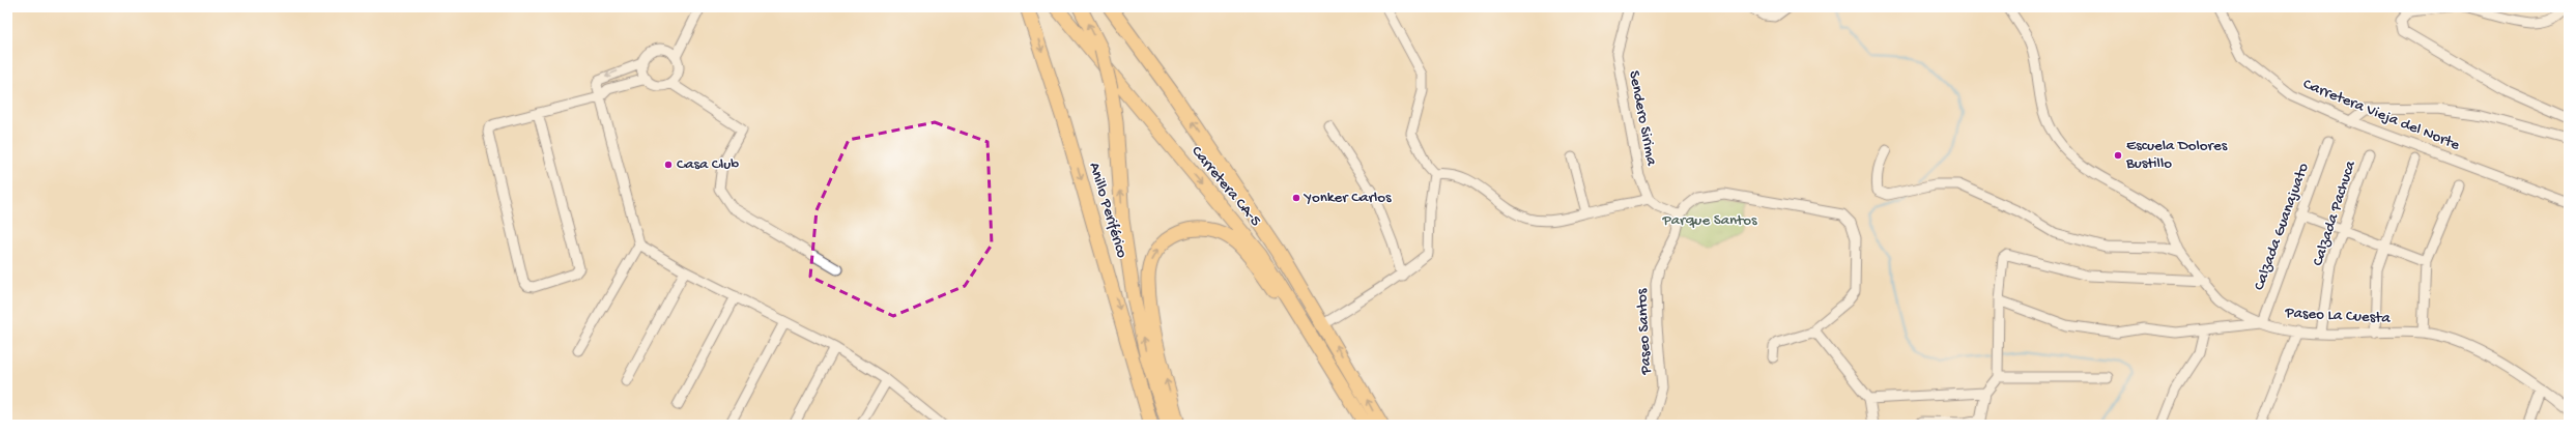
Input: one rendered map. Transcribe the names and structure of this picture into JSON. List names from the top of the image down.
{
  "streets": {
    "highway": ["Carretera CA-5", "Anillo Periférico"],
    "street": [
      "Carretera Vieja del Norte",
      "Sendero Sirima",
      "Calzada Pachuca",
      "Calzada Guanajuato",
      "Paseo La Cuesta",
      "Paseo Santos"
    ]
  },
  "crossings": [
    ["Calzada Pachuca", "Paseo La Cuesta"],
    ["Calzada Guanajuato", "Paseo La Cuesta"]
  ],
  "parks": ["Parque Santos"],
  "places": ["Escuela Dolores Bustillo", "Casa Club", "Yonker Carlos"]
}
